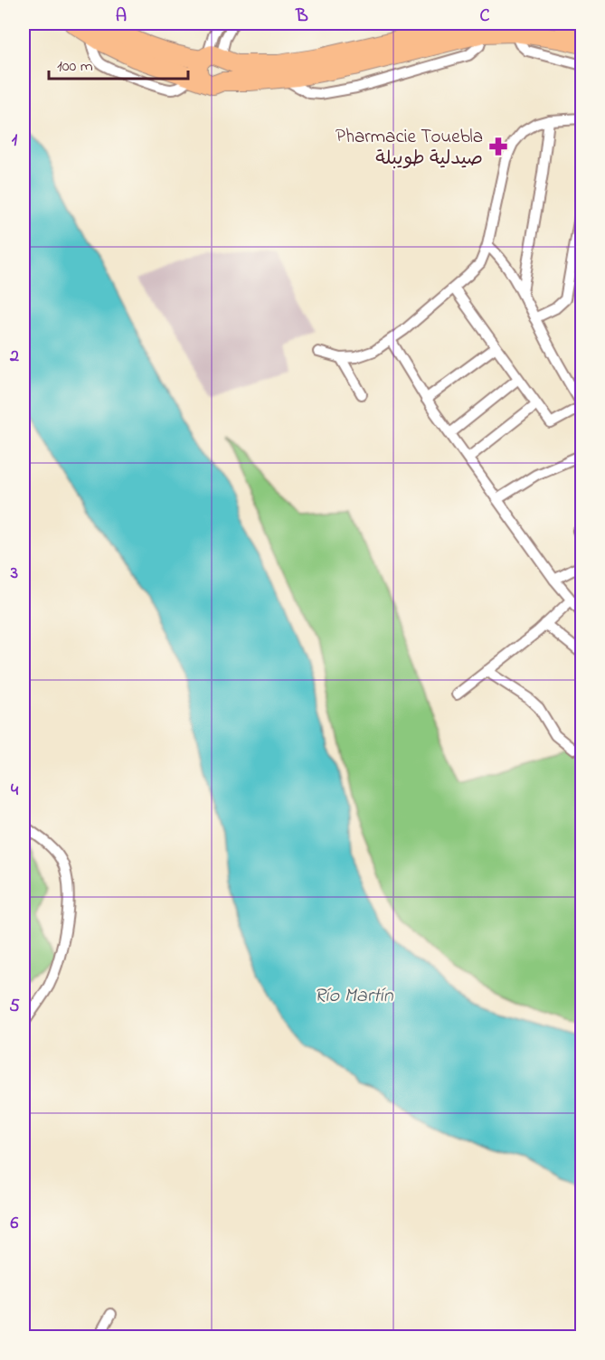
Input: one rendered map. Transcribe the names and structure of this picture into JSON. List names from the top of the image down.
{
  "water": ["Río Martín"],
  "places": {
    "pharmacy": ["Pharmacie Touebla صيدلية طويبلة"]
  },
  "scale_bar": "100 m",
  "grid": {
    "columns": ["A", "B", "C"],
    "rows": [
      "1",
      "2",
      "3",
      "4",
      "5",
      "6"
    ]
  }
}
